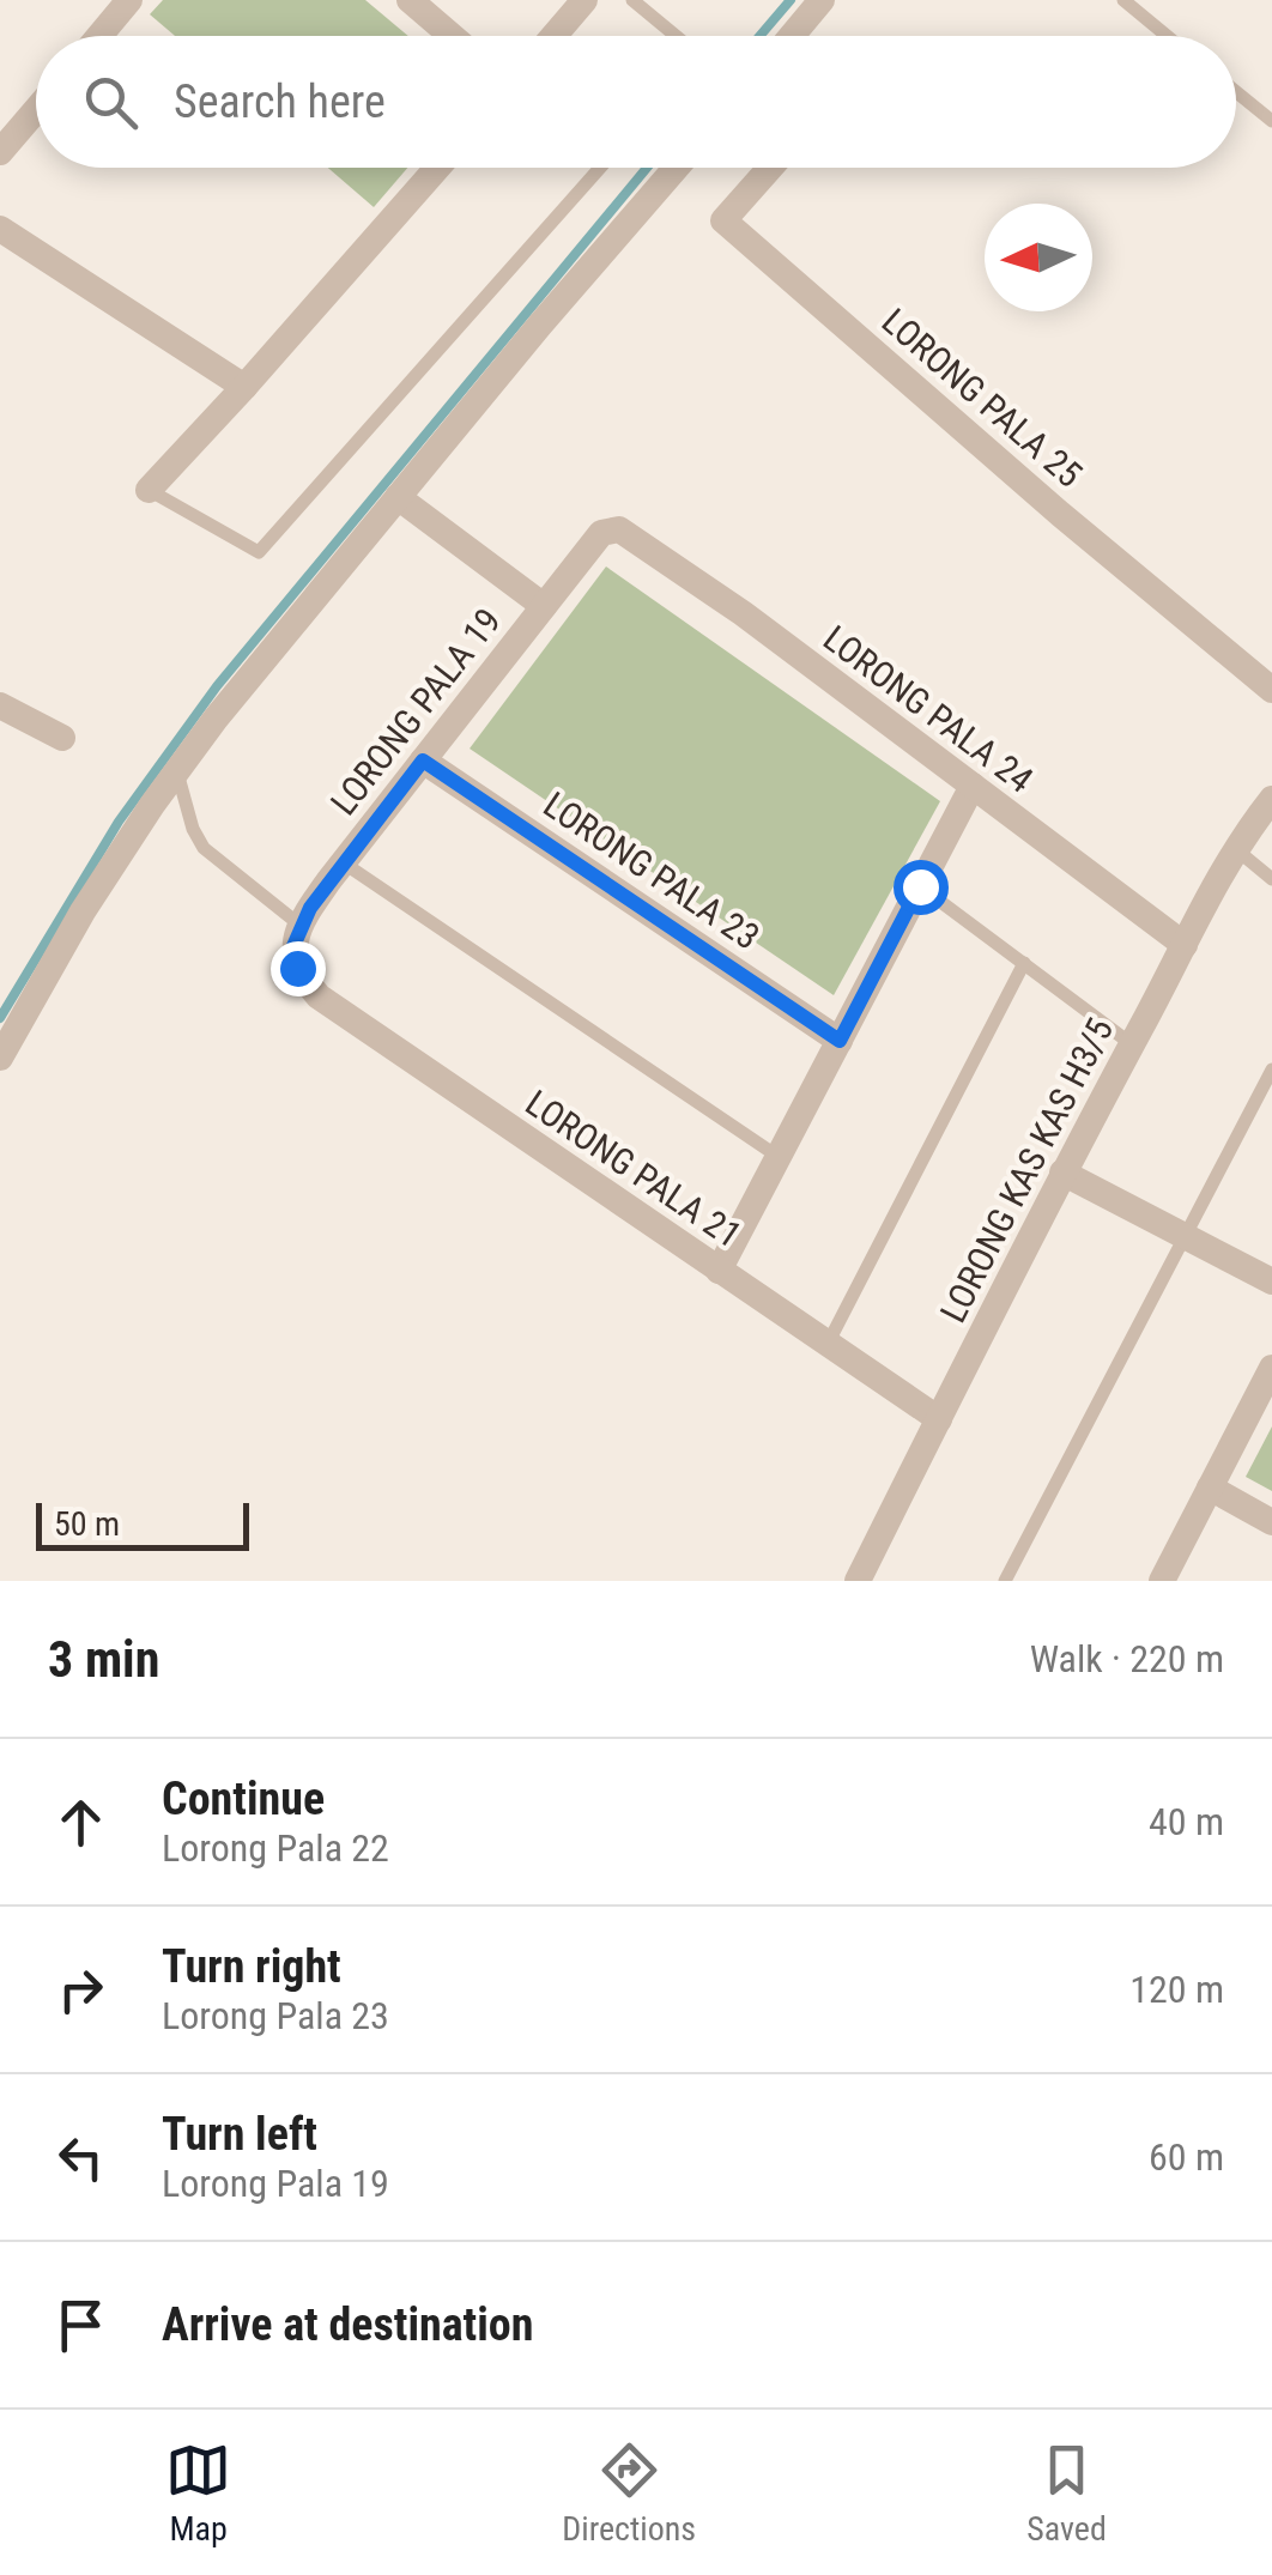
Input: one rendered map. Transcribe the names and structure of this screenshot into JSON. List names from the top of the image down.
{
  "streets": {
    "street": [
      "LORONG PALA 25",
      "LORONG PALA 24",
      "LORONG PALA 19",
      "LORONG PALA 23",
      "LORONG PALA 21",
      "LORONG KAS KAS H3/5"
    ]
  },
  "crossings": [
    ["LORONG PALA 24", "LORONG PALA 19"],
    ["LORONG PALA 24", "LORONG KAS KAS H3/5"],
    ["LORONG PALA 19", "LORONG PALA 23"],
    ["LORONG PALA 19", "LORONG PALA 21"],
    ["LORONG PALA 21", "LORONG KAS KAS H3/5"]
  ],
  "scale_bar": "50 m",
  "north": "left",
  "page": {
    "search": "Search here",
    "scale": "50 m",
    "heading": ["3 min", "Walk · 220 m"],
    "list": [
      ["Continue", "Lorong Pala 22", "40 m"],
      ["Turn right", "Lorong Pala 23", "120 m"],
      ["Turn left", "Lorong Pala 19", "60 m"],
      "Arrive at destination"
    ],
    "nav": ["Map", "Directions", "Saved"]
  }
}
